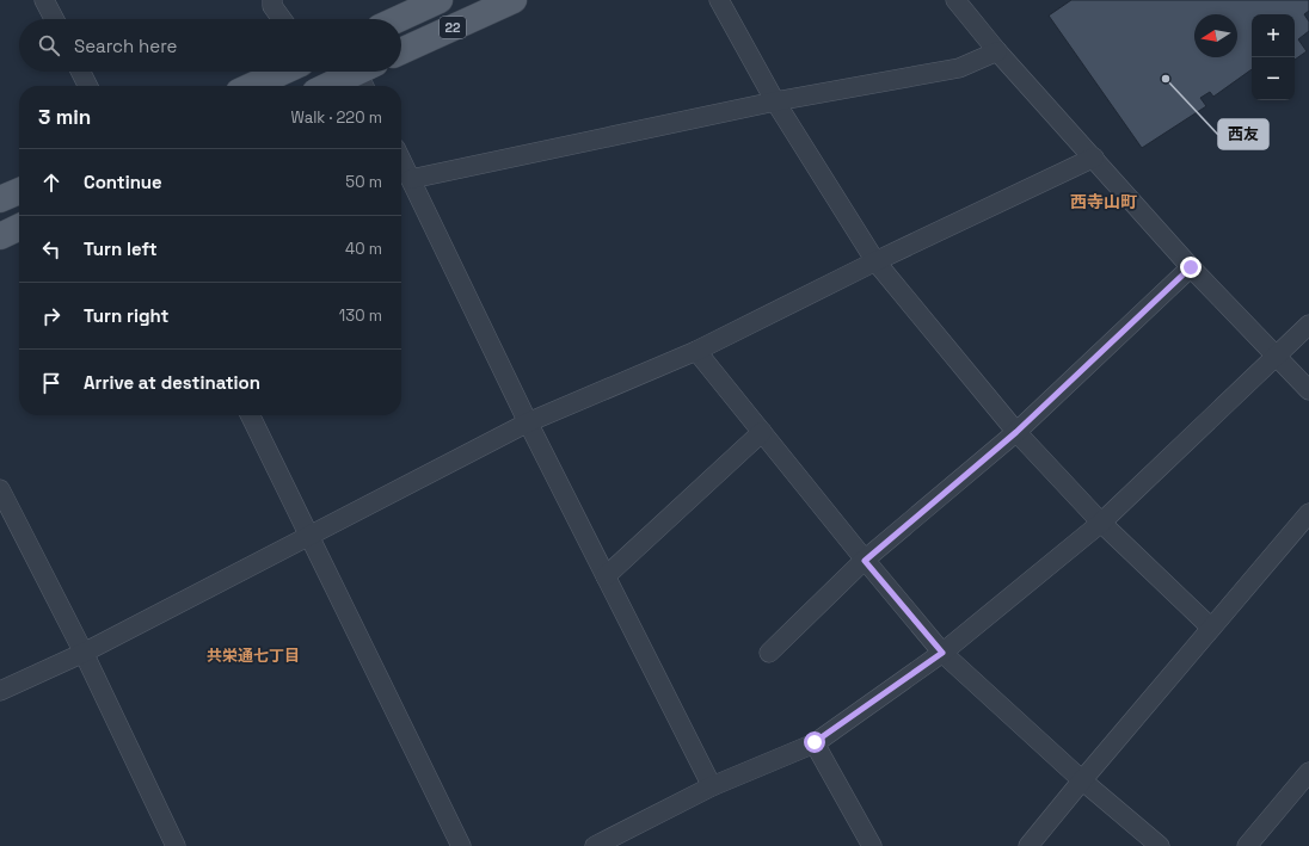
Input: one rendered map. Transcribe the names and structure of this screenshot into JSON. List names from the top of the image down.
{
  "streets": {
    "main road": ["22"]
  },
  "districts": ["西寺山町", "共栄通七丁目"],
  "places": ["西友"],
  "north": "left",
  "page": {
    "map_buttons": ["+", "−"],
    "search": "Search here",
    "heading": ["3 min", "Walk · 220 m"],
    "list": [
      ["Continue", "50 m"],
      ["Turn left", "40 m"],
      ["Turn right", "130 m"],
      "Arrive at destination"
    ]
  }
}
